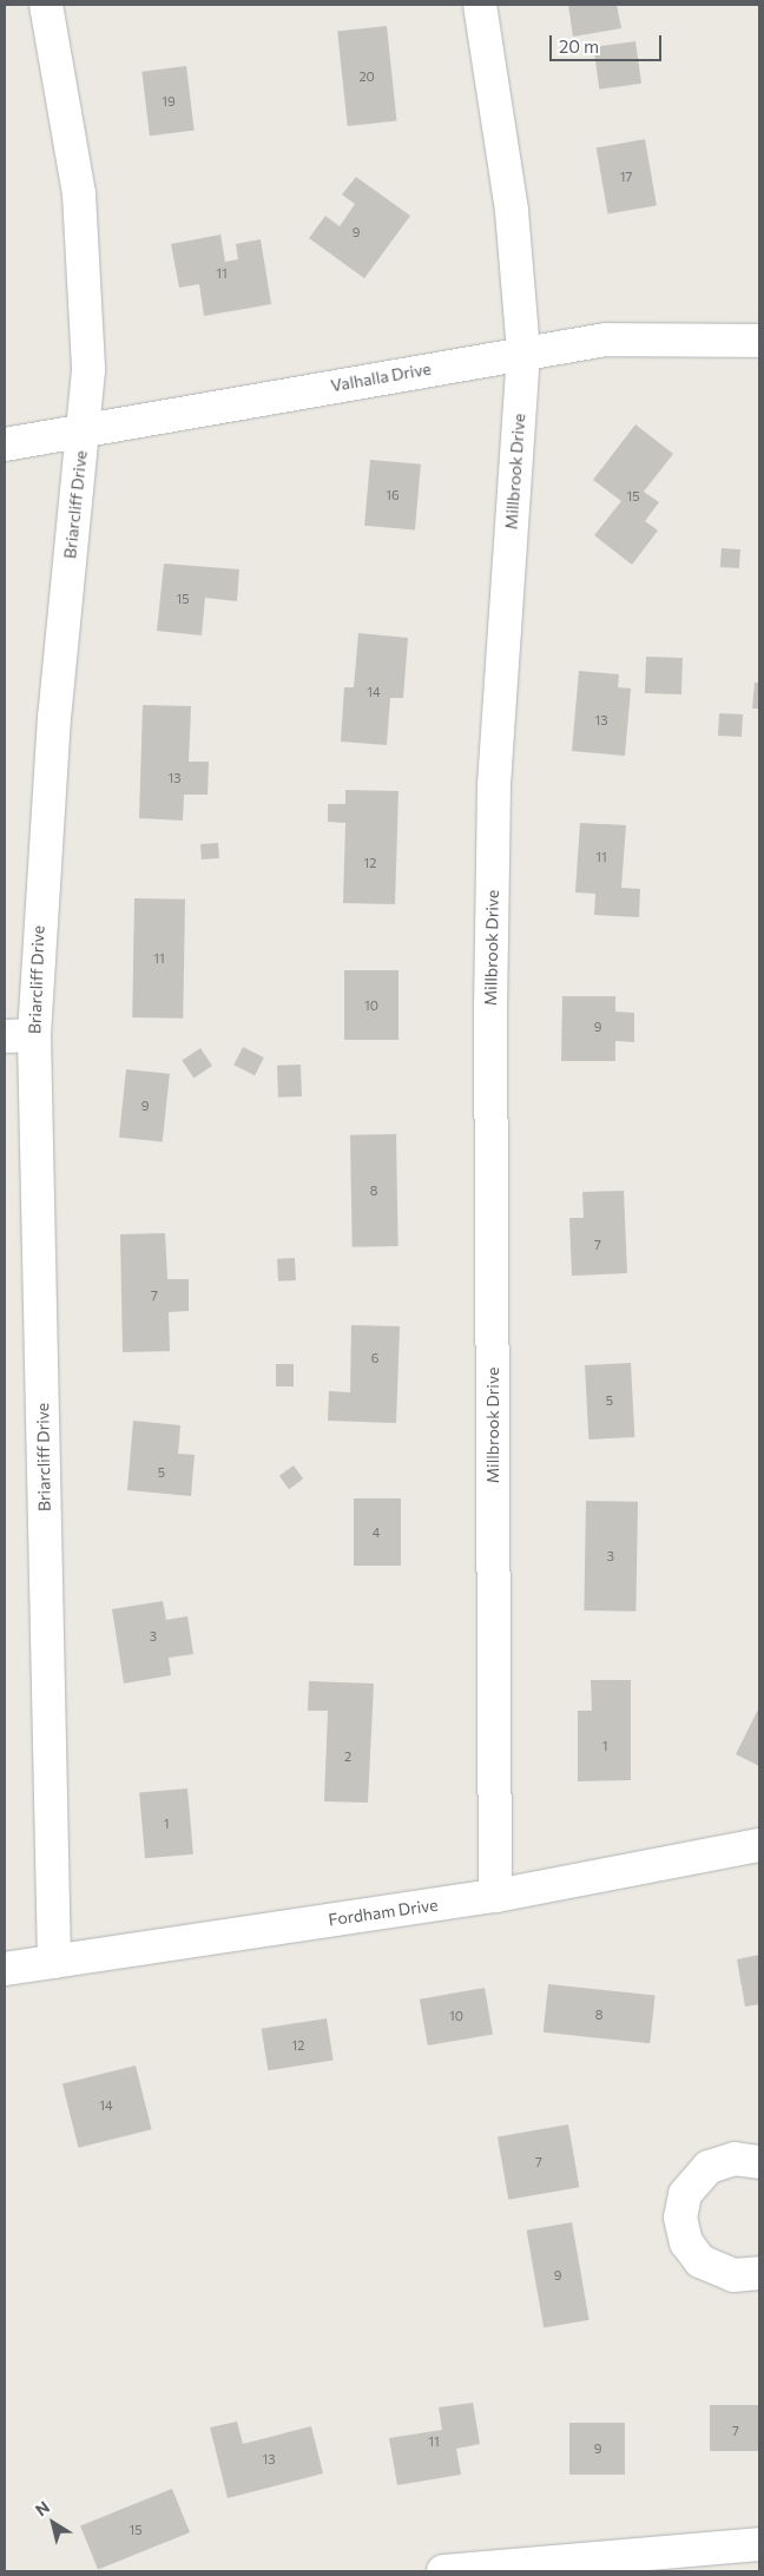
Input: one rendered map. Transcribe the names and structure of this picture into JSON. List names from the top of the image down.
{
  "streets": {
    "street": [
      "Valhalla Drive",
      "Millbrook Drive",
      "Briarcliff Drive",
      "Fordham Drive"
    ]
  },
  "crossings": [
    ["Valhalla Drive", "Millbrook Drive"],
    ["Valhalla Drive", "Briarcliff Drive"],
    ["Millbrook Drive", "Fordham Drive"],
    ["Briarcliff Drive", "Fordham Drive"]
  ],
  "house_numbers": [
    "20",
    "19",
    "17",
    "9",
    "11",
    "16",
    "15",
    "15",
    "14",
    "13",
    "13",
    "11",
    "12",
    "11",
    "10",
    "9",
    "9",
    "8",
    "7",
    "7",
    "6",
    "5",
    "5",
    "4",
    "3",
    "3",
    "1",
    "2",
    "1",
    "8",
    "10",
    "12",
    "14",
    "7",
    "9",
    "7",
    "11",
    "9",
    "13",
    "15"
  ],
  "scale_bar": "20 m",
  "north": "top left"
}
